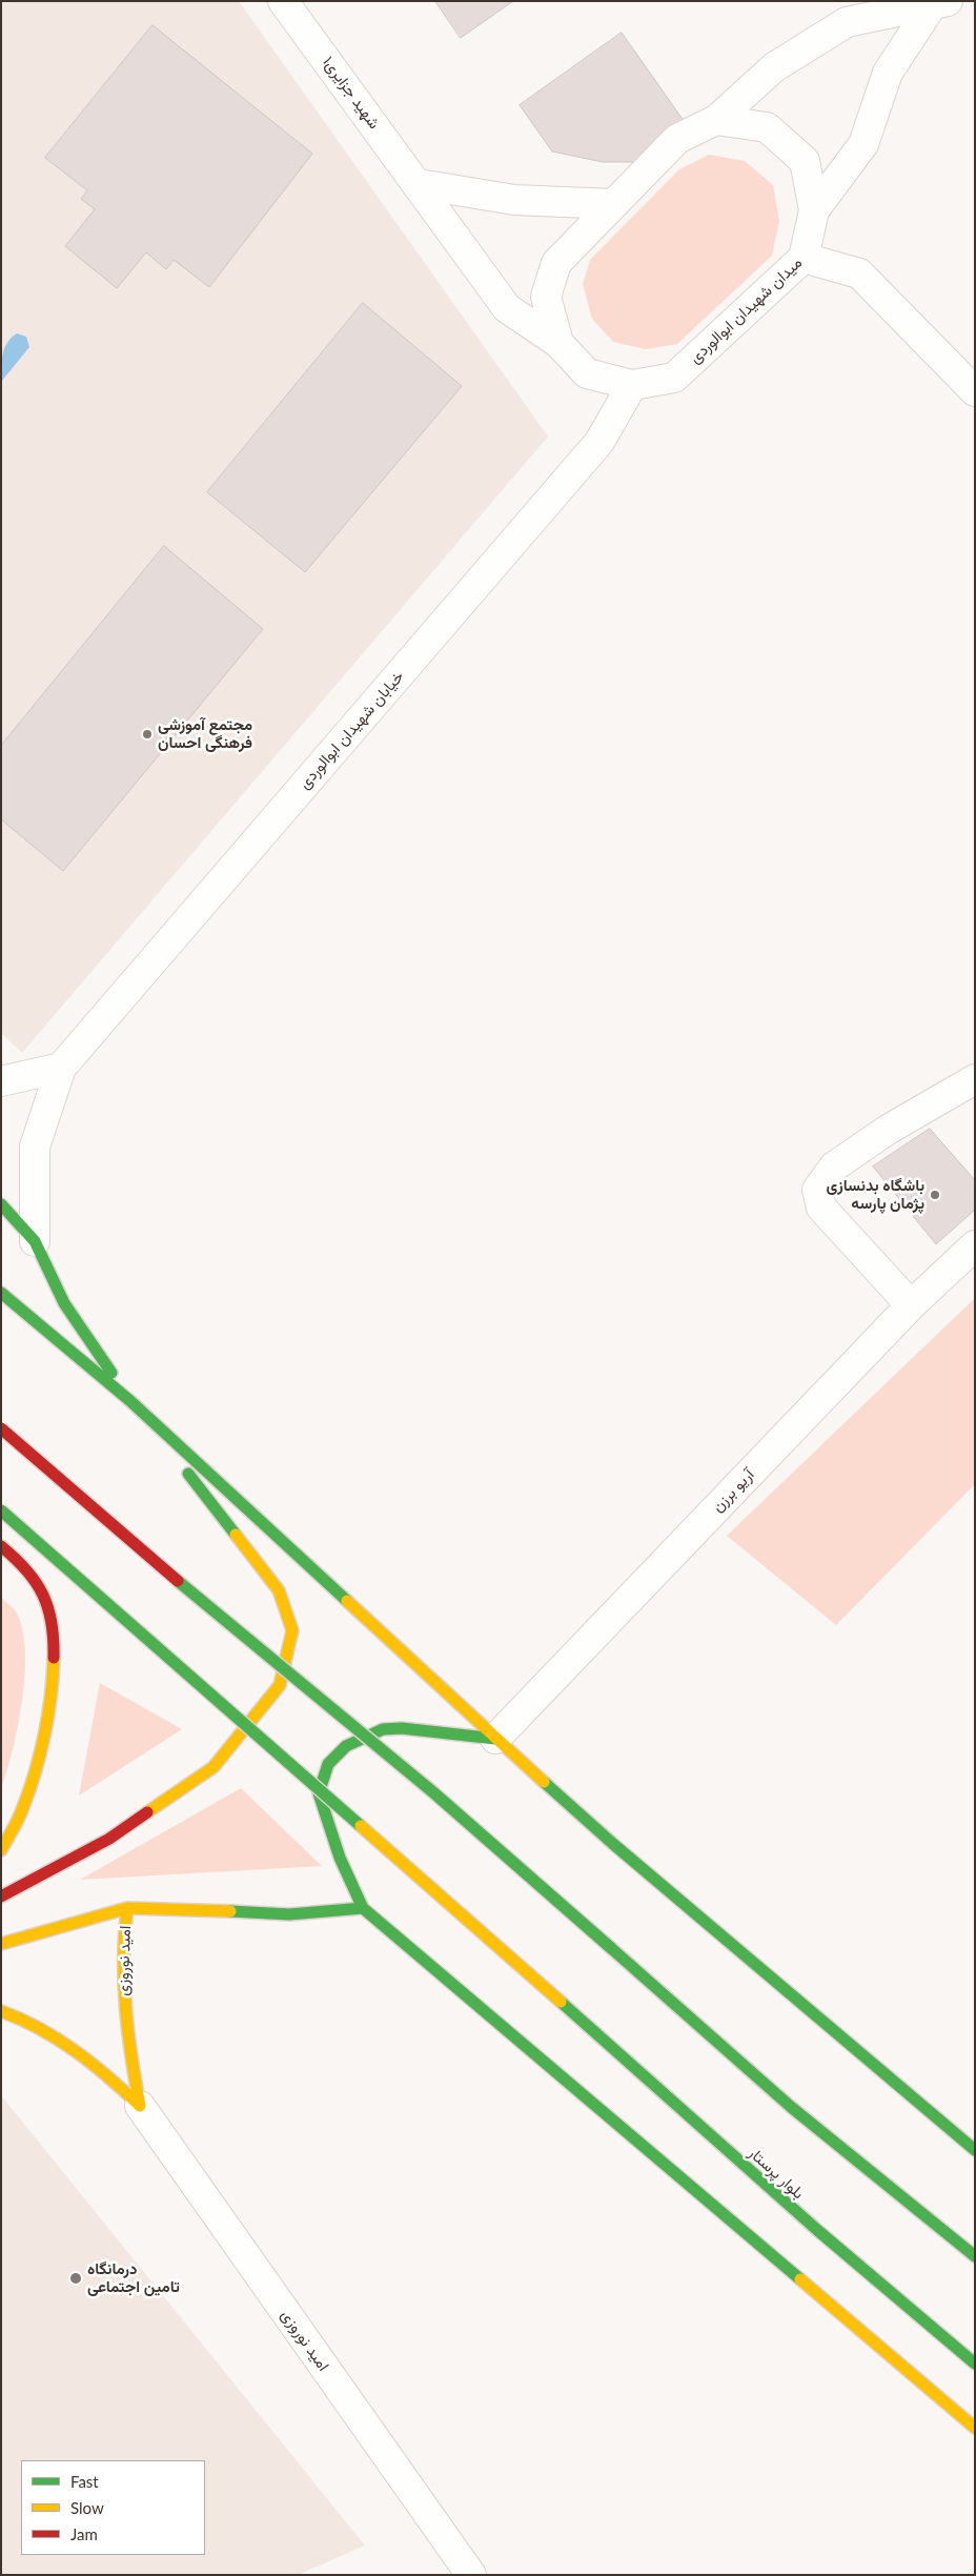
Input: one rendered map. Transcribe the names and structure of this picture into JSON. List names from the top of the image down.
{
  "streets": {
    "main road": ["امید نوروزی", "بلوار پرستار"],
    "street": [
      "شهید جزایری۱",
      "میدان شهیدان ابوالوردی",
      "خیابان شهیدان ابوالوردی",
      "آریو برزن"
    ]
  },
  "crossings": [
    ["شهید جزایری۱", "میدان شهیدان ابوالوردی"],
    ["میدان شهیدان ابوالوردی", "خیابان شهیدان ابوالوردی"]
  ],
  "places": ["مجتمع آموزشی فرهنگی احسان", "باشگاه بدنسازی پژمان پارسه", "درمانگاه تامین اجتماعی"],
  "legend": ["Fast", "Slow", "Jam"]
}
